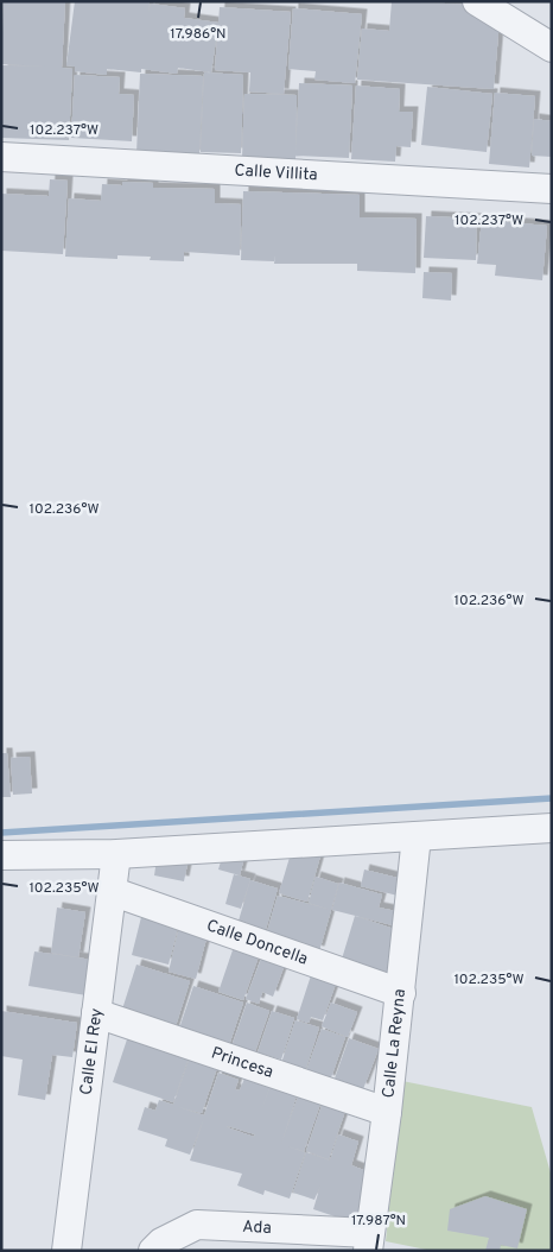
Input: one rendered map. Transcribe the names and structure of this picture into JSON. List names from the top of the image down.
{
  "streets": {
    "street": [
      "Calle Villita",
      "Calle Doncella",
      "Calle La Reyna",
      "Calle El Rey",
      "Princesa",
      "Ada"
    ]
  },
  "crossings": [
    ["Calle Doncella", "Calle La Reyna"],
    ["Calle Doncella", "Calle El Rey"],
    ["Calle La Reyna", "Princesa"],
    ["Calle La Reyna", "Ada"],
    ["Calle El Rey", "Princesa"]
  ],
  "coordinates": [
    "17.986°N",
    "102.237°W",
    "102.236°W",
    "102.235°W",
    "17.987°N"
  ]
}
